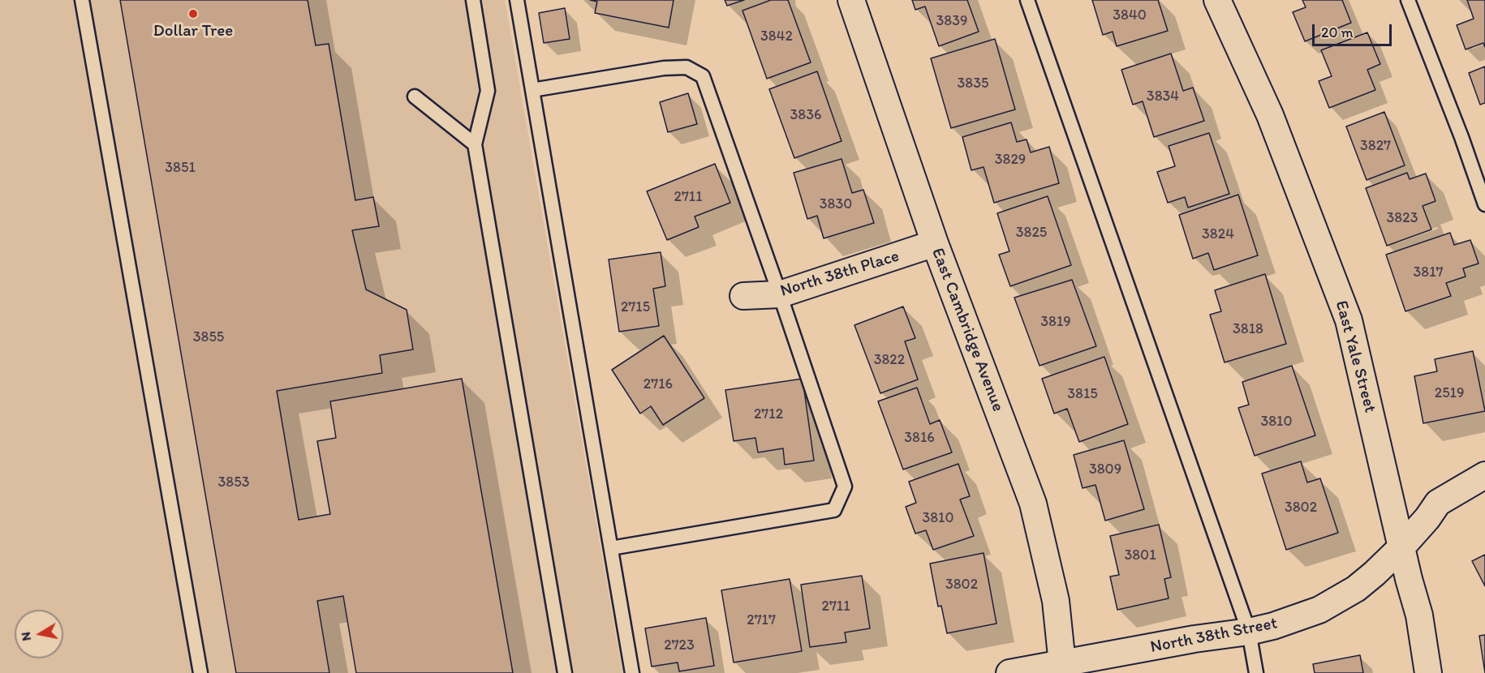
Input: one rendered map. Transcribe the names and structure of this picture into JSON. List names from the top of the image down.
{
  "streets": {
    "street": [
      "North 38th Place",
      "East Cambridge Avenue",
      "East Yale Street",
      "North 38th Street"
    ]
  },
  "crossings": [
    ["North 38th Place", "East Cambridge Avenue"],
    ["East Cambridge Avenue", "North 38th Street"],
    ["East Yale Street", "North 38th Street"]
  ],
  "places": ["Dollar Tree"],
  "house_numbers": [
    "3840",
    "3839",
    "3842",
    "3835",
    "3834",
    "3836",
    "3827",
    "3829",
    "3851",
    "2711",
    "3830",
    "3823",
    "3825",
    "3824",
    "3817",
    "2715",
    "3819",
    "3818",
    "3855",
    "3822",
    "2716",
    "2519",
    "3815",
    "2712",
    "3810",
    "3816",
    "3809",
    "3853",
    "3802",
    "3810",
    "3801",
    "3802",
    "2711",
    "2717",
    "2723"
  ],
  "scale_bar": "20 m",
  "north": "left"
}
